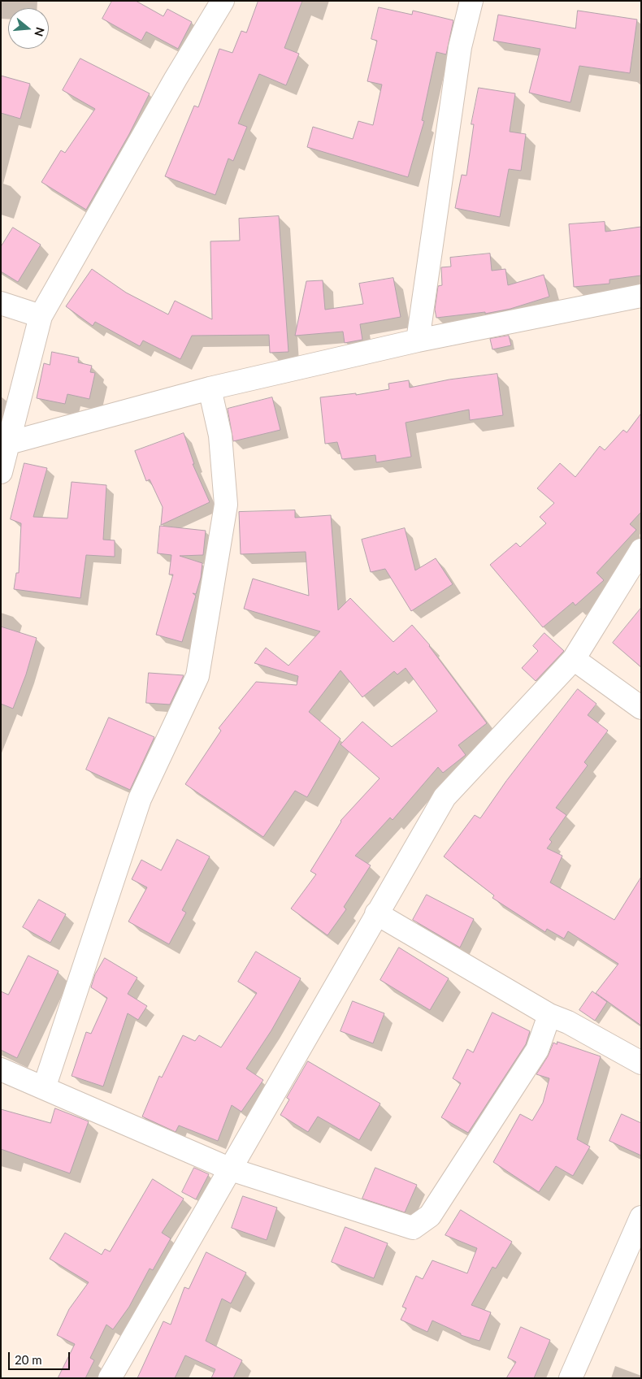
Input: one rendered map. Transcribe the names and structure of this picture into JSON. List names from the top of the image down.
{
  "scale_bar": "20 m",
  "north": "right"
}
